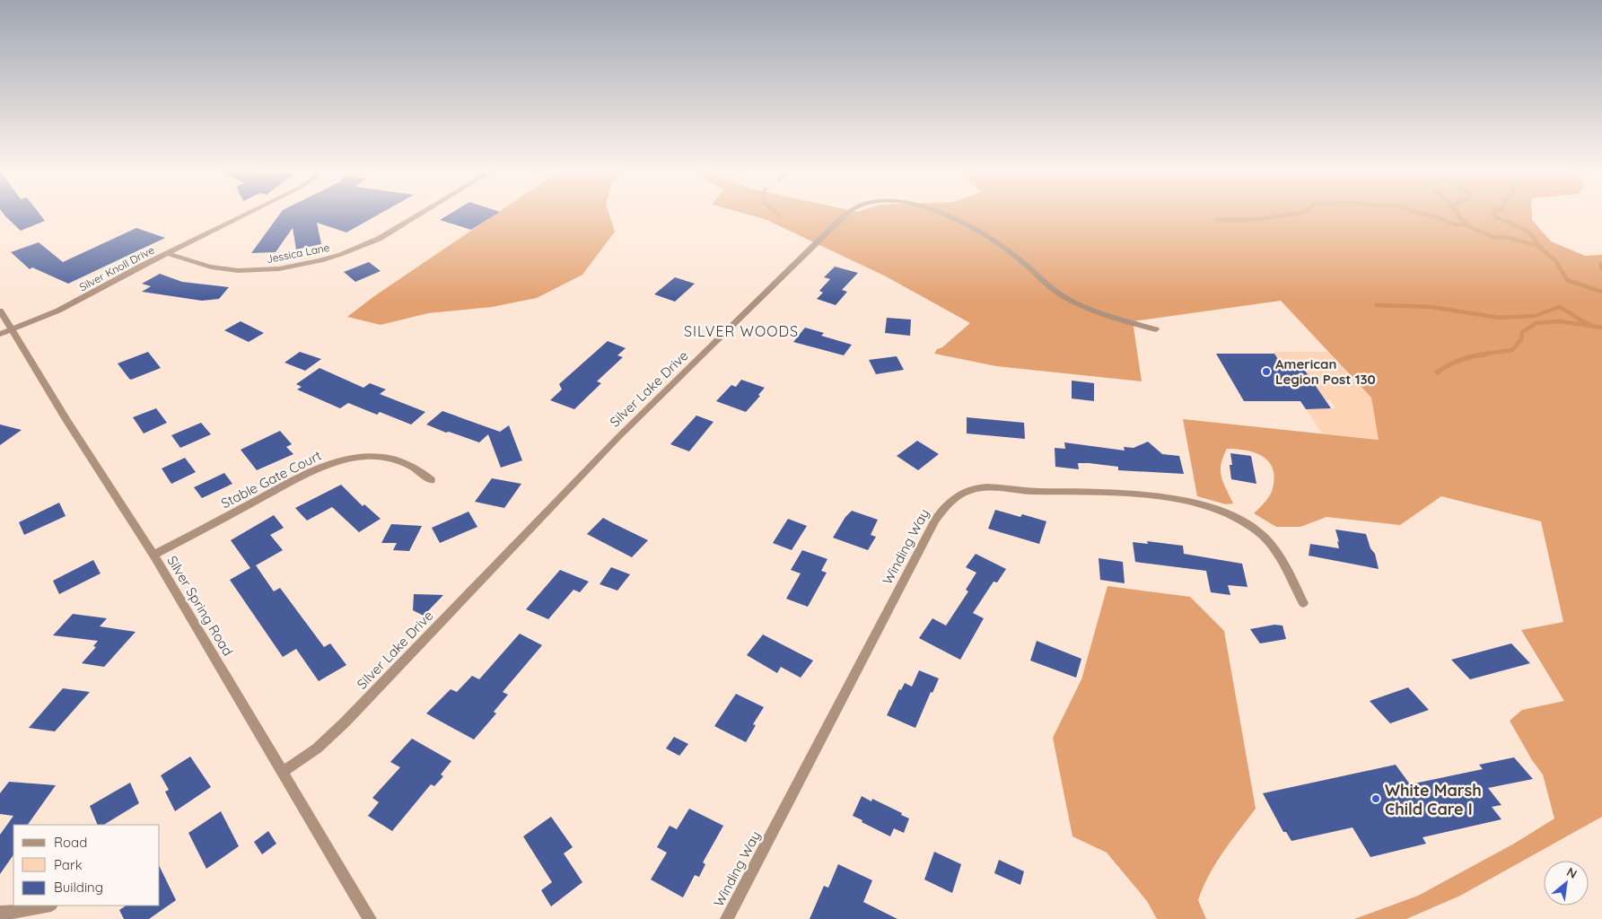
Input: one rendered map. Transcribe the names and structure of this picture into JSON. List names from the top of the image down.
{
  "streets": {
    "street": [
      "Jessica Lane",
      "Silver Knoll Drive",
      "Silver Lake Drive",
      "Stable Gate Court",
      "Winding Way",
      "Silver Spring Road"
    ]
  },
  "crossings": [
    ["Jessica Lane", "Silver Knoll Drive"],
    ["Silver Knoll Drive", "Silver Spring Road"],
    ["Silver Lake Drive", "Silver Spring Road"],
    ["Stable Gate Court", "Silver Spring Road"]
  ],
  "districts": ["SILVER WOODS"],
  "places": ["American Legion Post 130", "White Marsh Child Care I"],
  "legend": ["Road", "Park", "Building"],
  "north": "top right"
}
